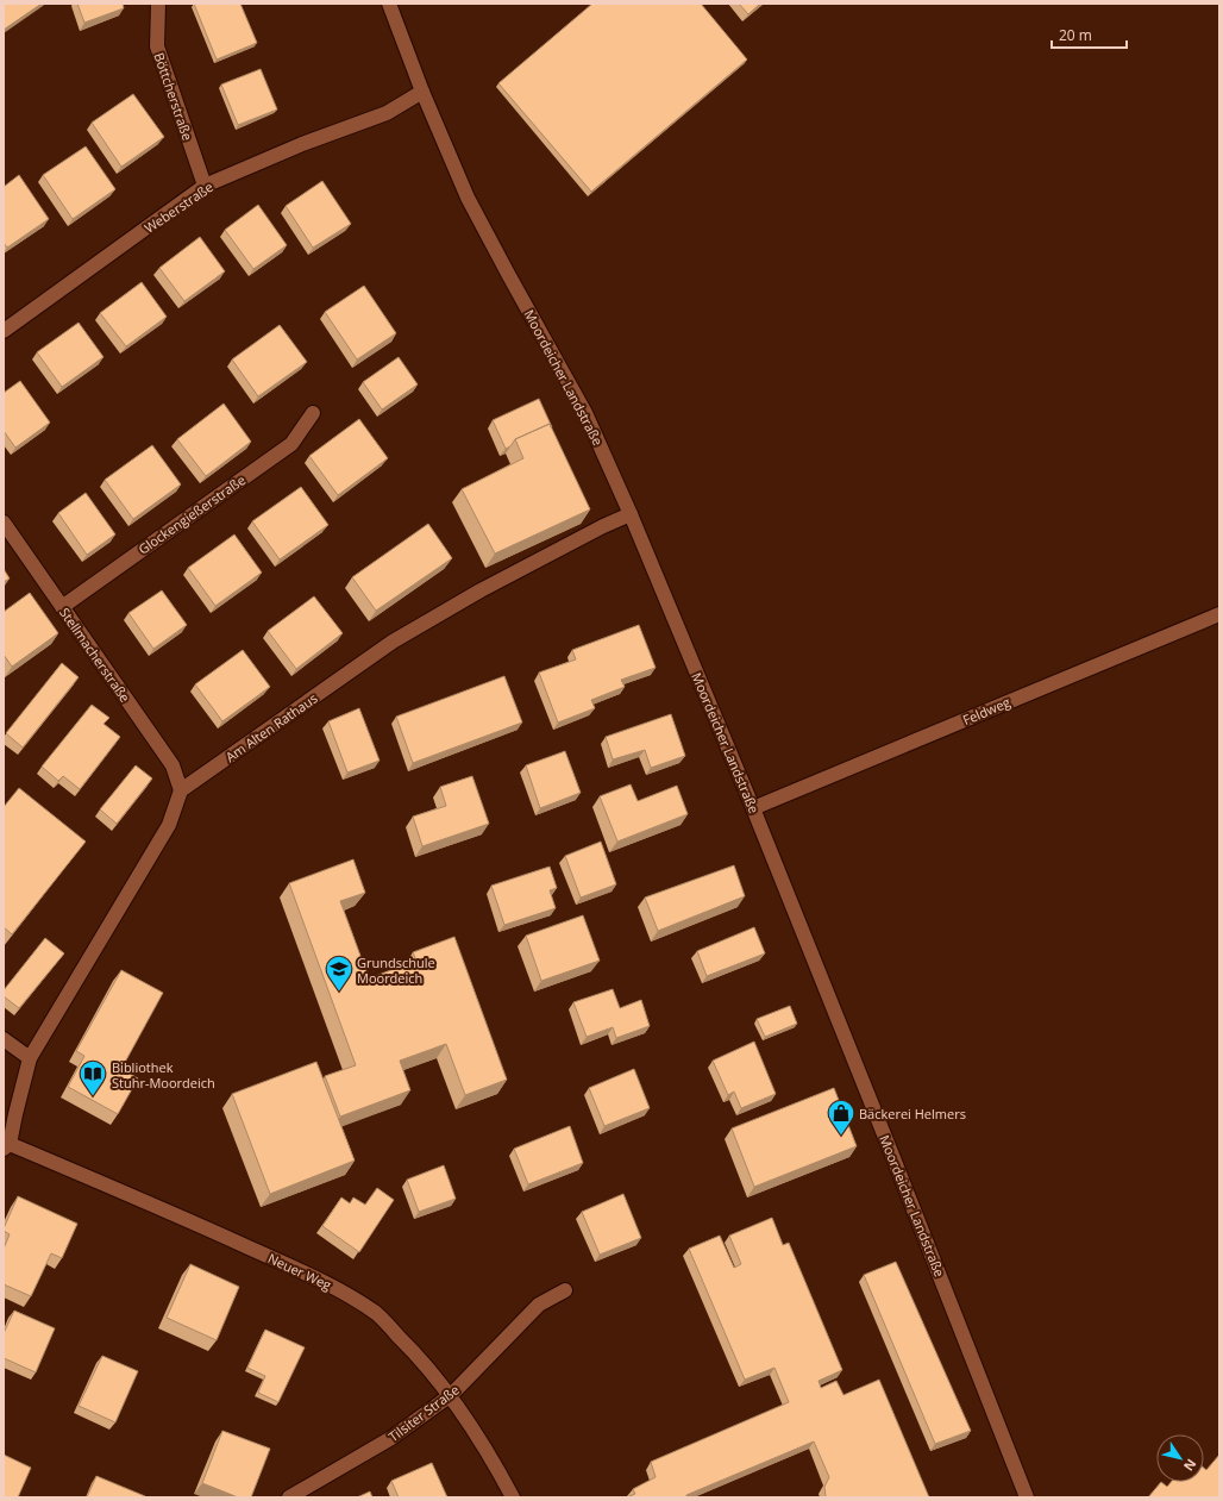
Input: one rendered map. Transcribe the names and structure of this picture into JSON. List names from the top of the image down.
{
  "streets": {
    "street": [
      "Böttcherstraße",
      "Weberstraße",
      "Moordeicher Landstraße",
      "Glockengießerstraße",
      "Stellmacherstraße",
      "Feldweg",
      "Am Alten Rathaus",
      "Neuer Weg",
      "Tilsiter Straße"
    ]
  },
  "crossings": [
    ["Böttcherstraße", "Weberstraße"],
    ["Weberstraße", "Moordeicher Landstraße"],
    ["Moordeicher Landstraße", "Feldweg"],
    ["Moordeicher Landstraße", "Am Alten Rathaus"],
    ["Glockengießerstraße", "Stellmacherstraße"],
    ["Stellmacherstraße", "Am Alten Rathaus"],
    ["Neuer Weg", "Tilsiter Straße"]
  ],
  "places": {
    "school or university": ["Grundschule Moordeich"],
    "library": ["Bibliothek Stuhr-Moordeich"],
    "shop": ["Bäckerei Helmers"]
  },
  "scale_bar": "20 m",
  "north": "bottom right"
}
